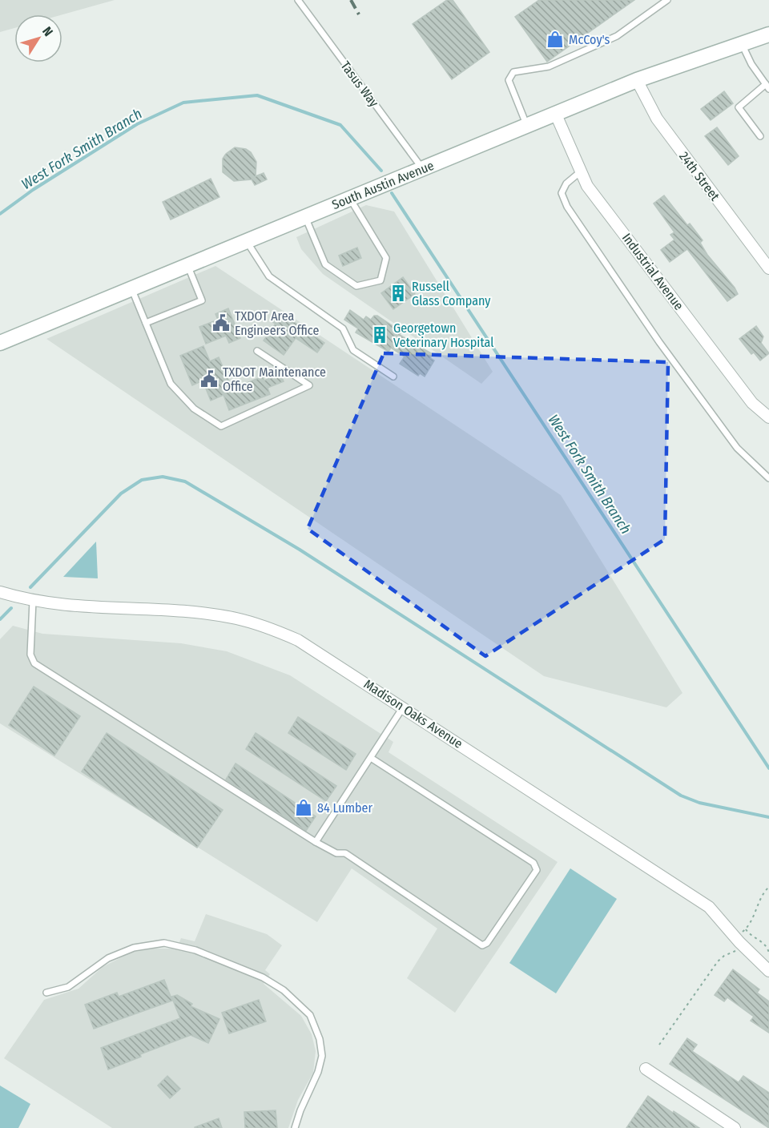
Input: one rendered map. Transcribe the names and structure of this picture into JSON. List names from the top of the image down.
{
  "streets": {
    "main road": ["South Austin Avenue"],
    "street": ["24th Street", "Industrial Avenue", "Madison Oaks Avenue"],
    "lane": ["Tasus Way"]
  },
  "crossings": [
    ["Tasus Way", "South Austin Avenue"],
    ["24th Street", "South Austin Avenue"],
    ["South Austin Avenue", "Industrial Avenue"]
  ],
  "water": ["West Fork Smith Branch"],
  "places": {
    "shop": ["McCoy's", "84 Lumber"],
    "building": ["Russell Glass Company", "Georgetown Veterinary Hospital"],
    "public building": ["TXDOT Area Engineers Office", "TXDOT Maintenance Office"]
  },
  "north": "top right"
}
